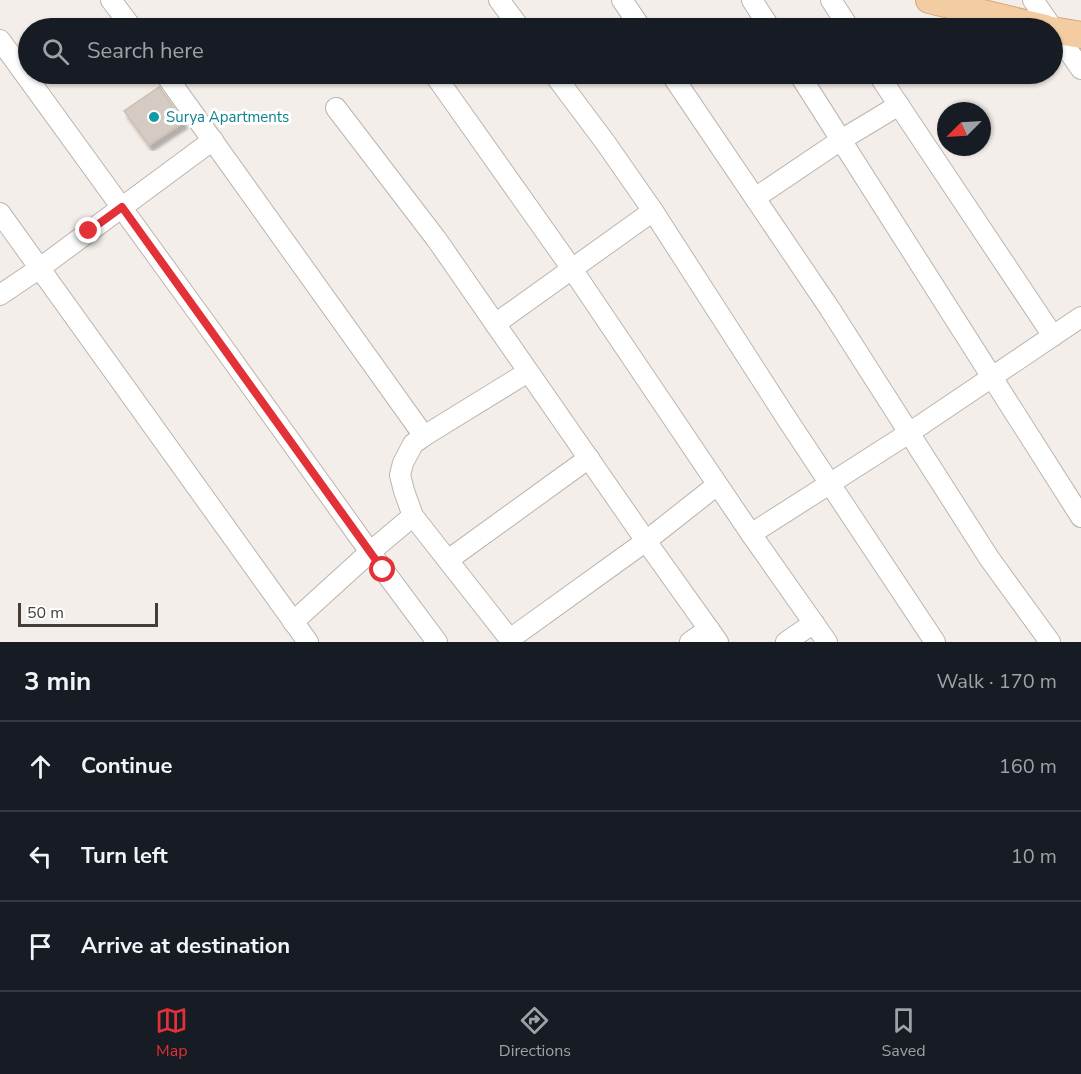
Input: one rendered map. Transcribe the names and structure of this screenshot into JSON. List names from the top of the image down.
{
  "places": ["Surya Apartments"],
  "scale_bar": "50 m",
  "north": "bottom left",
  "page": {
    "search": "Search here",
    "scale": "50 m",
    "heading": ["3 min", "Walk · 170 m"],
    "list": [
      ["Continue", "160 m"],
      ["Turn left", "10 m"],
      "Arrive at destination"
    ],
    "nav": ["Map", "Directions", "Saved"]
  }
}
